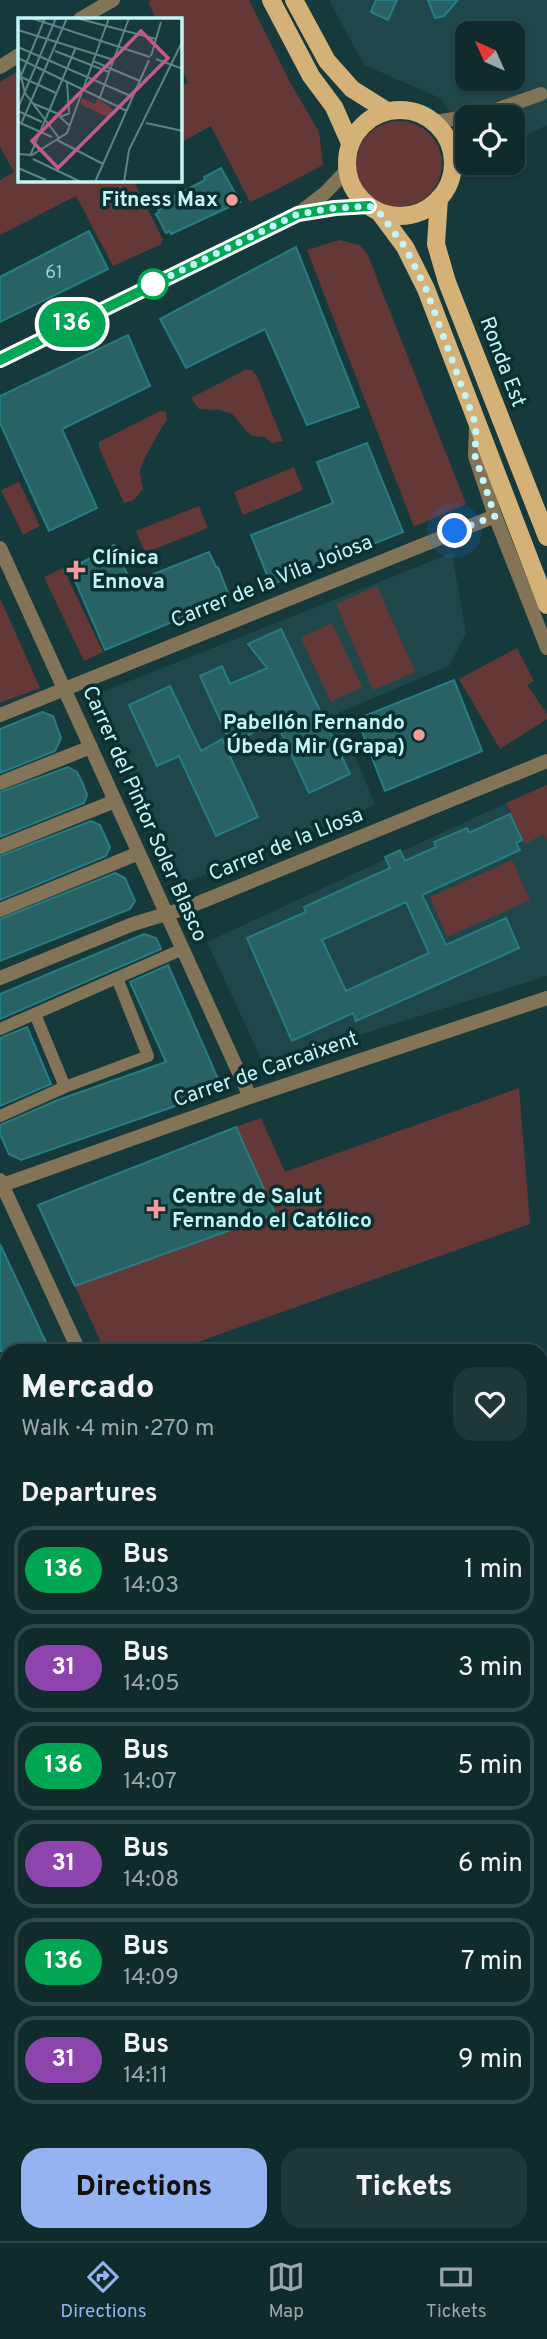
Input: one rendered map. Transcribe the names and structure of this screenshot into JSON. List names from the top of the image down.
{
  "streets": {
    "main road": ["Ronda Est"],
    "street": [
      "Carrer de la Vila Joiosa",
      "Carrer del Pintor Soler Blasco",
      "Carrer de la Llosa",
      "Carrer de Carcaixent"
    ]
  },
  "crossings": [
    ["Carrer de la Vila Joiosa", "Carrer del Pintor Soler Blasco"],
    ["Carrer del Pintor Soler Blasco", "Carrer de la Llosa"],
    ["Carrer del Pintor Soler Blasco", "Carrer de Carcaixent"]
  ],
  "places": {
    "other": ["Fitness Max", "Pabellón Fernando Úbeda Mir (Grapa)"],
    "health": ["Clínica Ennova", "Centre de Salut Fernando el Católico"]
  },
  "lines": ["bus line 136"],
  "house_numbers": ["61"],
  "north": "top left",
  "page": {
    "on_map": "136",
    "heading": [
      ["Mercado", "Walk · 4 min · 270 m"],
      "Departures"
    ],
    "list": [
      {
        "mark": "136",
        "name": "Bus",
        "note": "14:03",
        "value": "1 min"
      },
      {
        "mark": "31",
        "name": "Bus",
        "note": "14:05",
        "value": "3 min"
      },
      {
        "mark": "136",
        "name": "Bus",
        "note": "14:07",
        "value": "5 min"
      },
      {
        "mark": "31",
        "name": "Bus",
        "note": "14:08",
        "value": "6 min"
      },
      {
        "mark": "136",
        "name": "Bus",
        "note": "14:09",
        "value": "7 min"
      },
      {
        "mark": "31",
        "name": "Bus",
        "note": "14:11",
        "value": "9 min"
      }
    ],
    "buttons": ["Directions", "Tickets"],
    "tabs": ["Directions", "Map", "Tickets"]
  }
}
